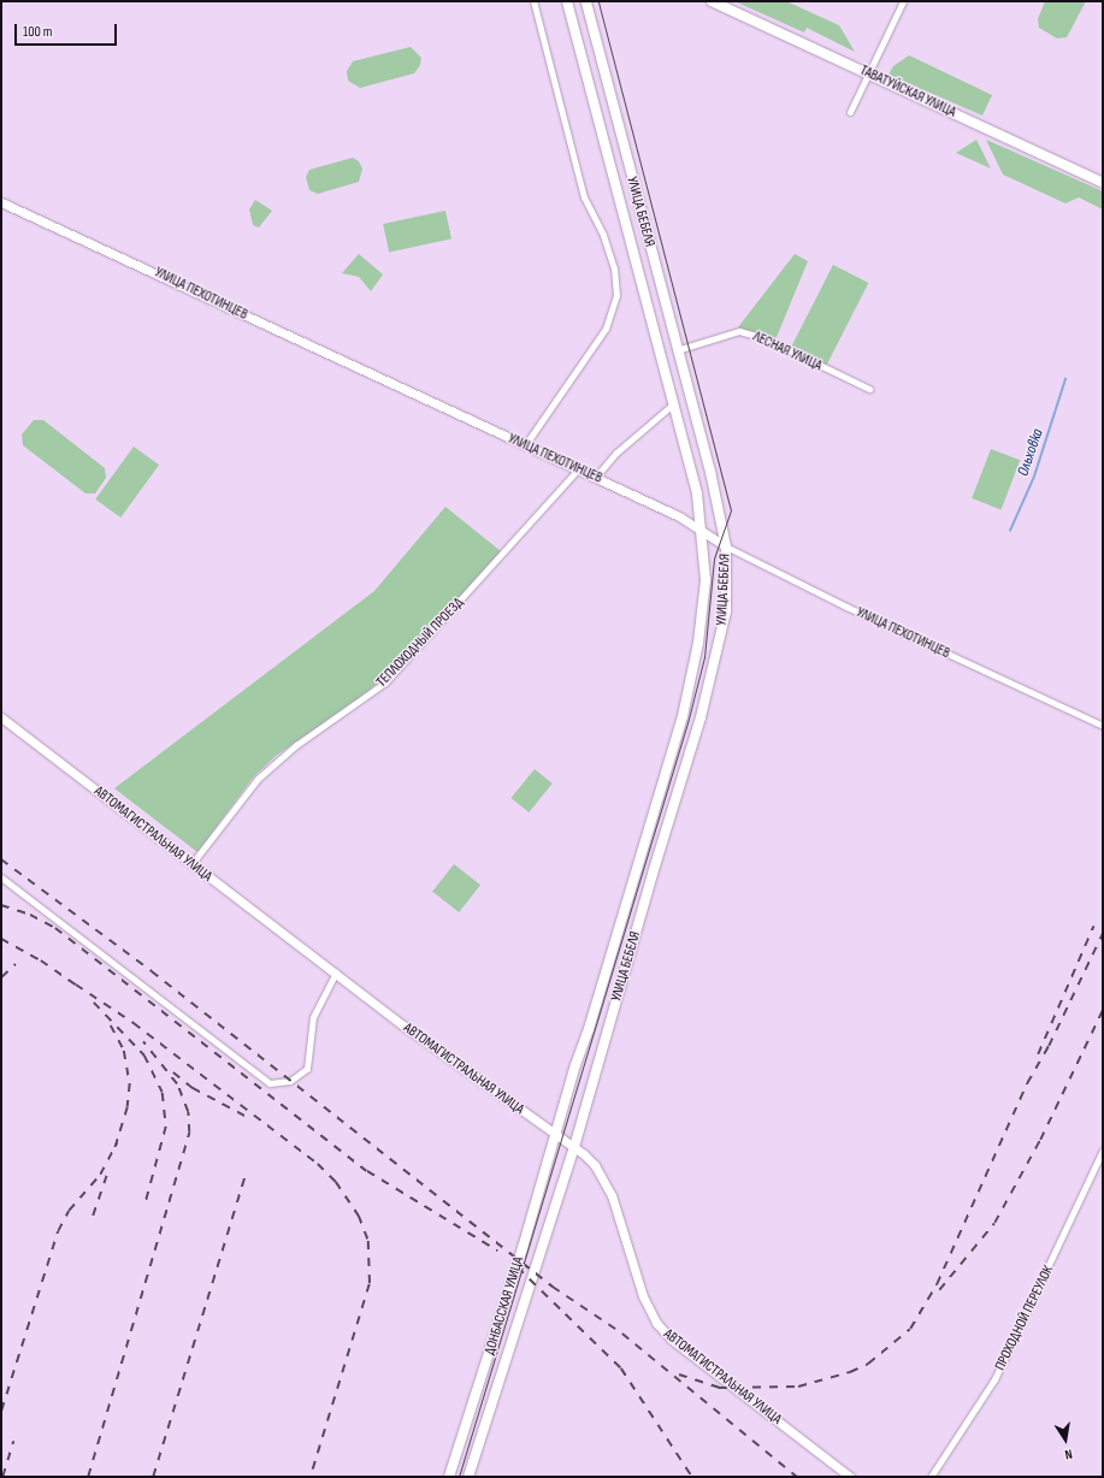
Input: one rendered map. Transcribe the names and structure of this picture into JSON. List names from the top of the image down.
{
  "streets": {
    "main road": [
      "ТАВАТУЙСКАЯ УЛИЦА",
      "УЛИЦА БЕБЕЛЯ",
      "УЛИЦА ПЕХОТИНЦЕВ",
      "АВТОМАГИСТРАЛЬНАЯ УЛИЦА",
      "ДОНБАССКАЯ УЛИЦА"
    ],
    "street": ["ЛЕСНАЯ УЛИЦА", "ТЕПЛОХОДНЫЙ ПРОЕЗД", "ПРОХОДНОЙ ПЕРЕУЛОК"]
  },
  "crossings": [
    ["УЛИЦА БЕБЕЛЯ", "УЛИЦА ПЕХОТИНЦЕВ"],
    ["УЛИЦА БЕБЕЛЯ", "ЛЕСНАЯ УЛИЦА"],
    ["УЛИЦА БЕБЕЛЯ", "АВТОМАГИСТРАЛЬНАЯ УЛИЦА"],
    ["УЛИЦА БЕБЕЛЯ", "ДОНБАССКАЯ УЛИЦА"],
    ["УЛИЦА ПЕХОТИНЦЕВ", "ТЕПЛОХОДНЫЙ ПРОЕЗД"],
    ["ТЕПЛОХОДНЫЙ ПРОЕЗД", "АВТОМАГИСТРАЛЬНАЯ УЛИЦА"],
    ["АВТОМАГИСТРАЛЬНАЯ УЛИЦА", "ДОНБАССКАЯ УЛИЦА"]
  ],
  "water": ["Ольховка"],
  "scale_bar": "100 m",
  "north": "bottom"
}
